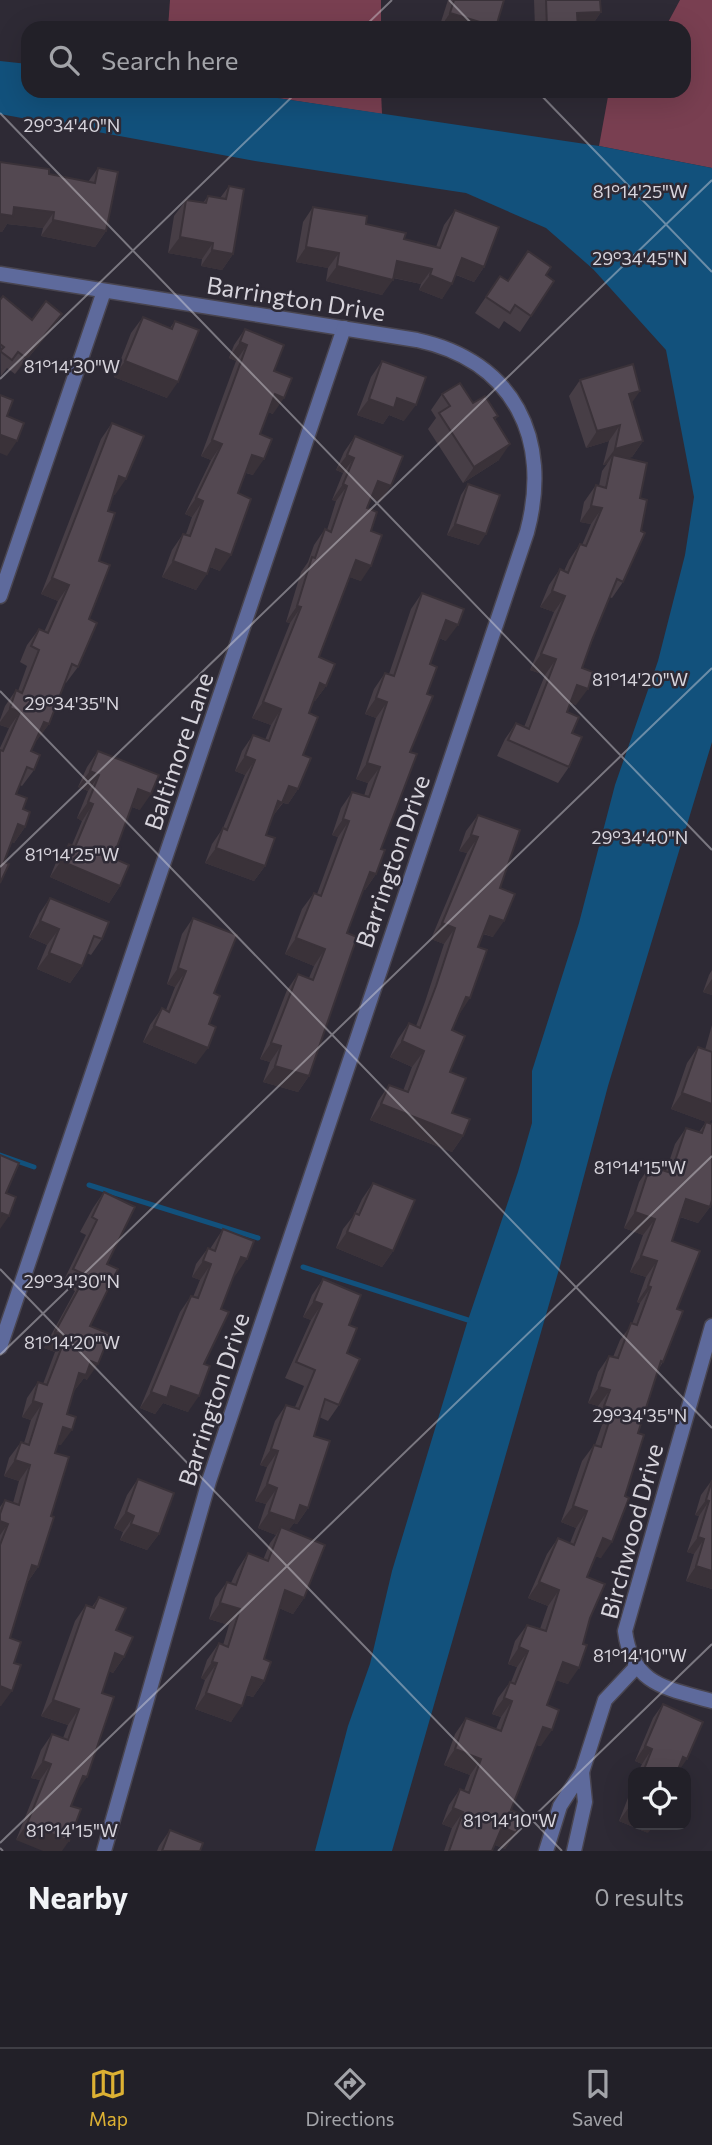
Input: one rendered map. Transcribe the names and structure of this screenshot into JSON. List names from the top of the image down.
{
  "streets": {
    "street": ["Barrington Drive", "Baltimore Lane", "Birchwood Drive"]
  },
  "crossings": [
    ["Barrington Drive", "Baltimore Lane"]
  ],
  "page": {
    "search": "Search here",
    "heading": ["Nearby", "0 results"],
    "nav": ["Map", "Directions", "Saved"]
  },
  "coordinates": [
    "29°34'40\"N",
    "81°14'25\"W",
    "29°34'45\"N",
    "81°14'30\"W",
    "81°14'20\"W",
    "29°34'35\"N",
    "81°14'15\"W",
    "29°34'30\"N",
    "81°14'10\"W"
  ]
}
